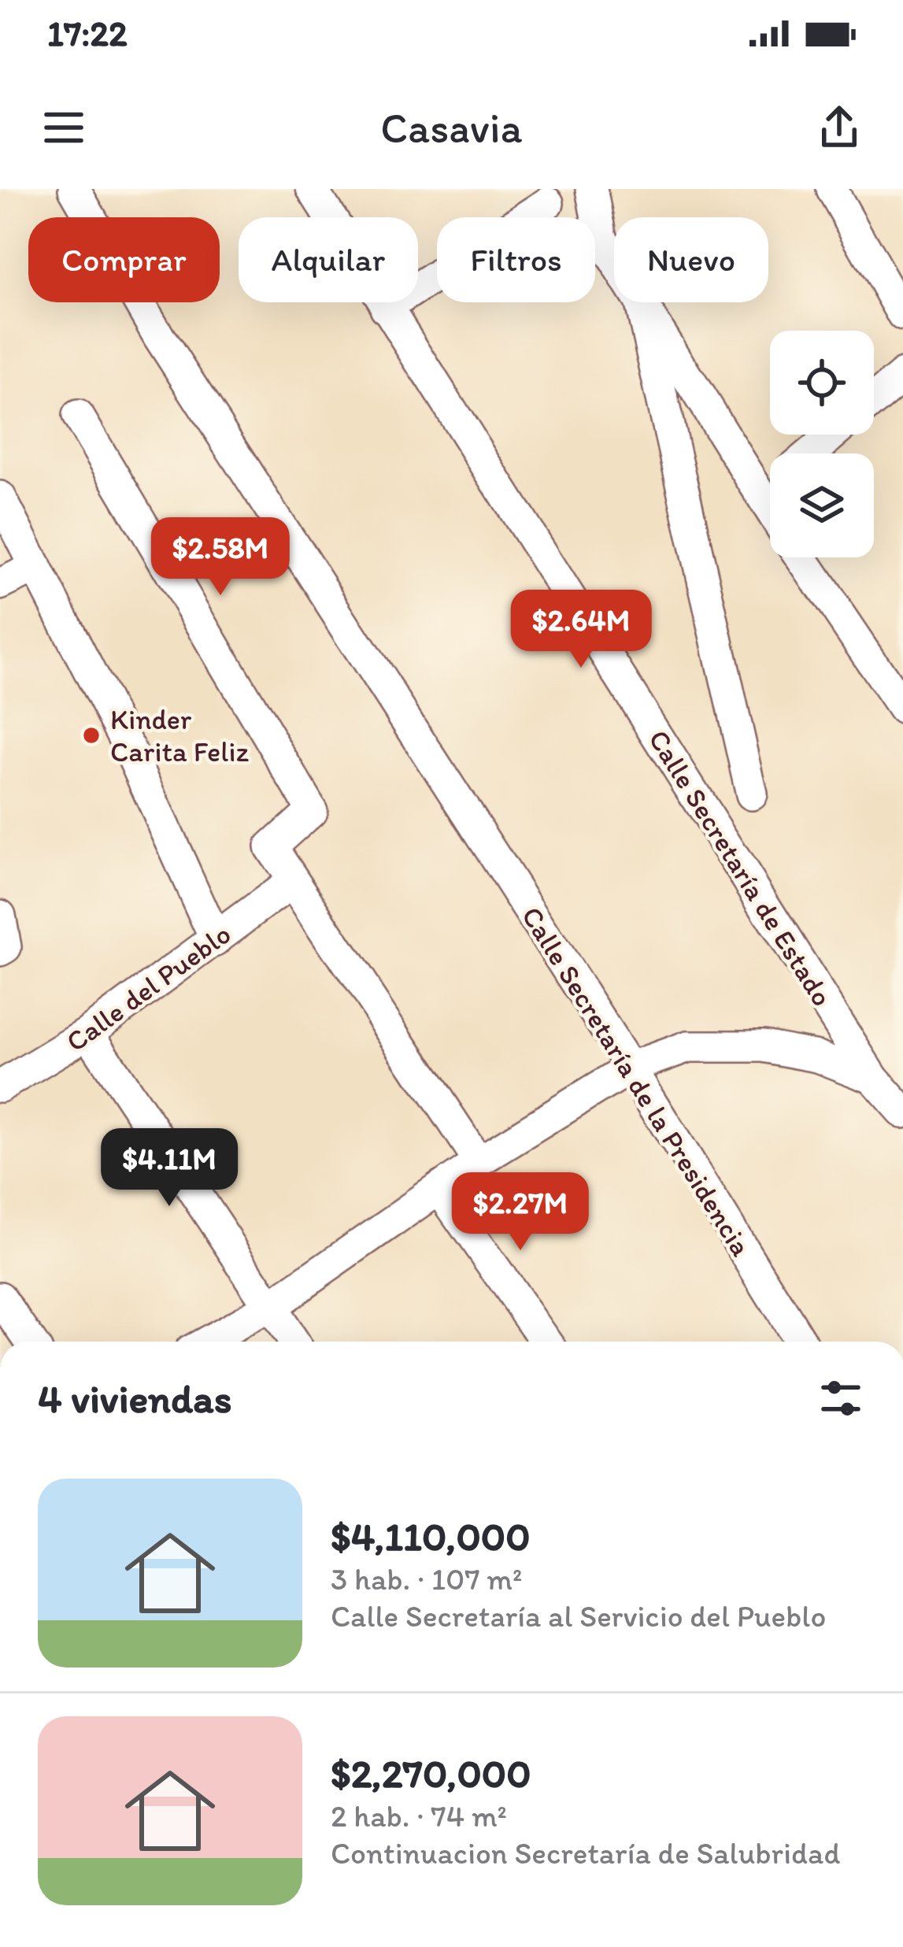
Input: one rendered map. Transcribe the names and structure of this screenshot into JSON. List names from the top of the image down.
{
  "streets": {
    "street": ["Calle Secretaría de Estado", "Calle del Pueblo", "Calle Secretaría de la Presidencia"]
  },
  "places": ["Kinder Carita Feliz"],
  "page": {
    "status": "17:22",
    "header": "Casavia",
    "chip": [
      "Comprar",
      "Alquilar",
      "Filtros",
      "Nuevo"
    ],
    "price": [
      "$2.58M",
      "$2.64M",
      "$4.11M",
      "$2.27M"
    ],
    "heading": "4 viviendas",
    "list": [
      {
        "name": "$4,110,000",
        "note": "3 hab. · 107 m² · Calle Secretaría al Servicio del Pueblo"
      },
      {
        "name": "$2,270,000",
        "note": "2 hab. · 74 m² · Continuacion Secretaría de Salubridad"
      }
    ]
  }
}
